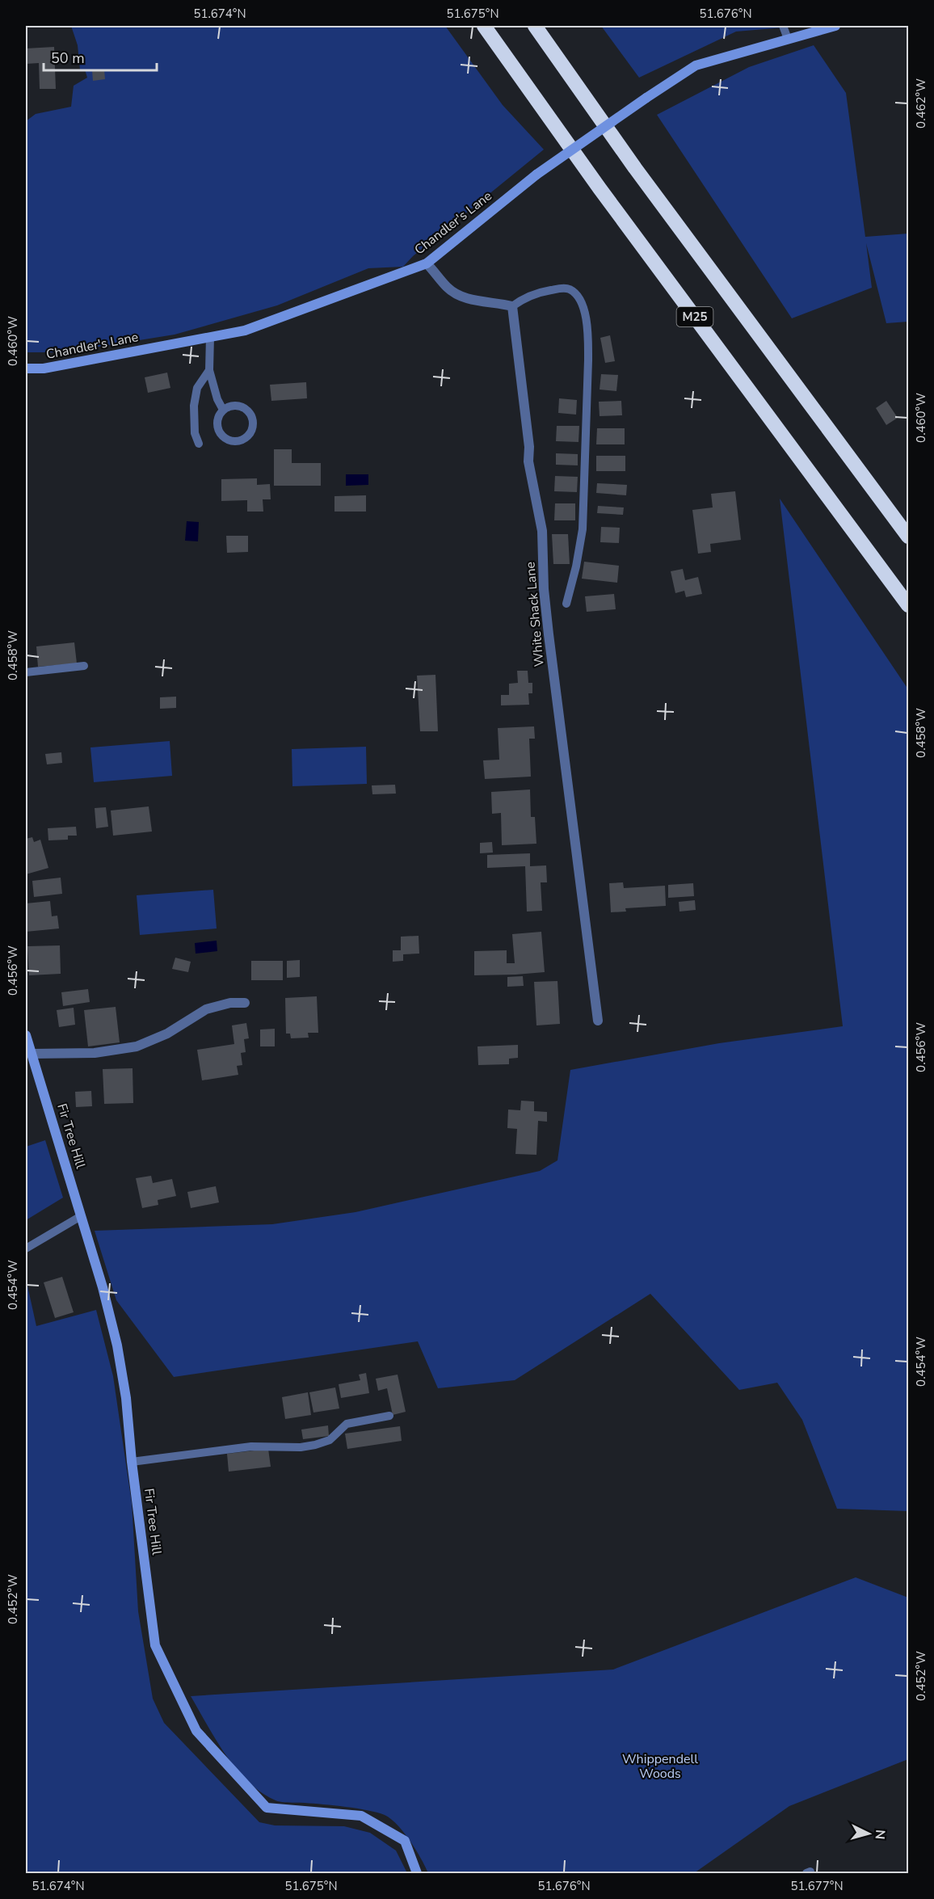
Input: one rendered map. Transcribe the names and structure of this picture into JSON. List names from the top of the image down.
{
  "streets": {
    "highway": ["M25"],
    "street": ["Chandler's Lane", "White Shack Lane", "Fir Tree Hill"]
  },
  "parks": ["Whippendell Woods"],
  "scale_bar": "50 m",
  "north": "right",
  "coordinates": [
    "51.674°N",
    "51.675°N",
    "51.676°N",
    "0.462°W",
    "0.460°W",
    "0.458°W",
    "0.456°W",
    "0.454°W",
    "0.452°W",
    "51.677°N"
  ]
}
